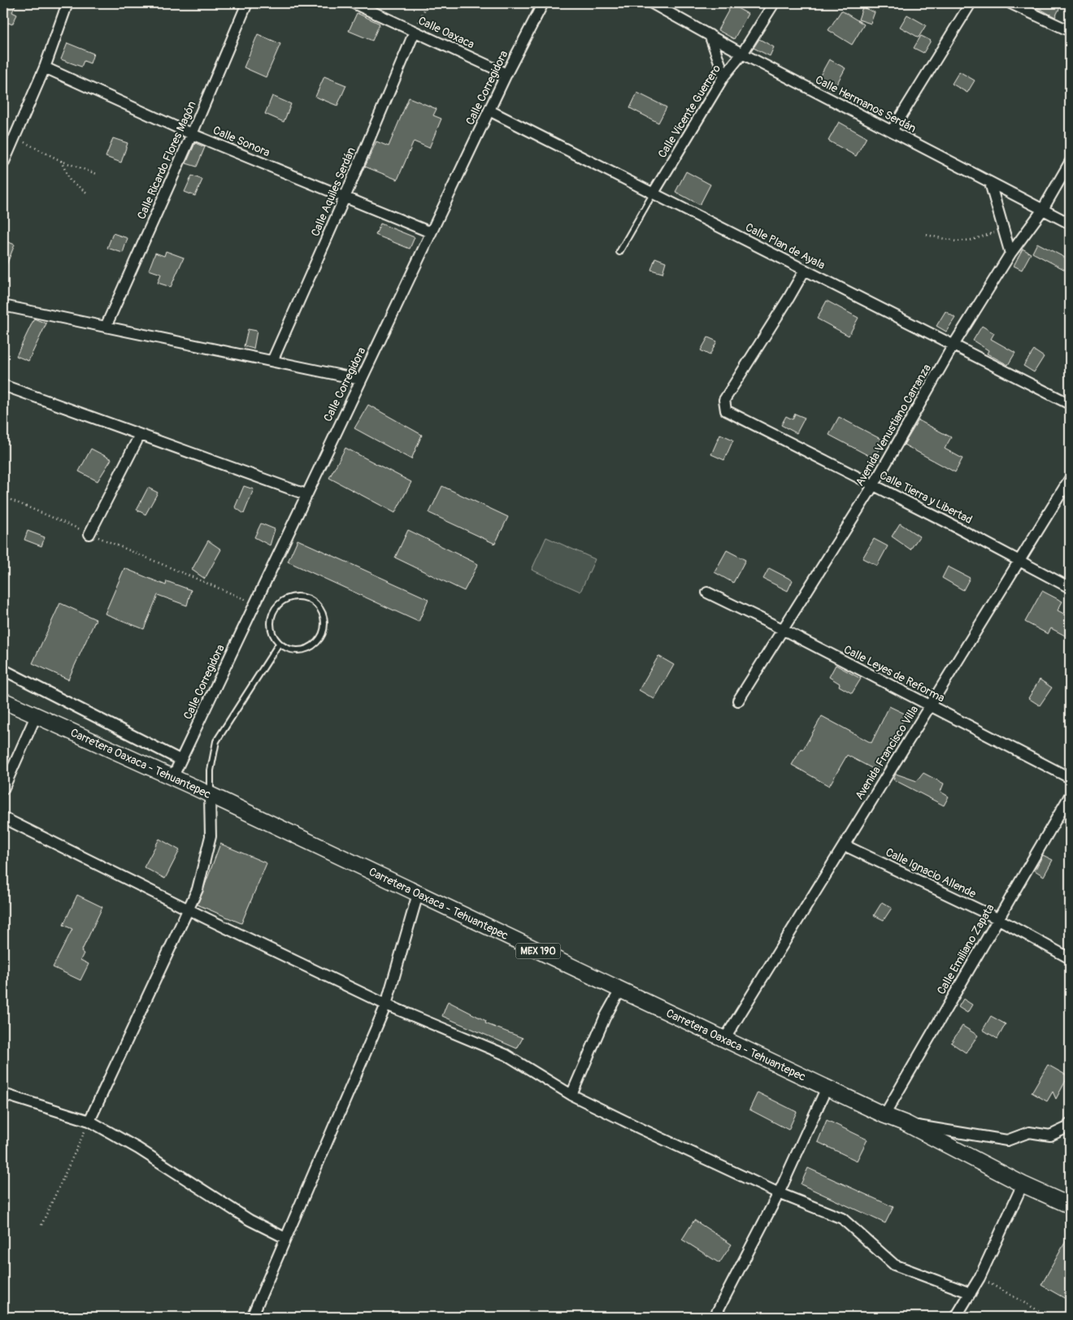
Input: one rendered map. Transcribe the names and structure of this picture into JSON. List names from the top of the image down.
{
  "streets": {
    "main road": ["Carretera Oaxaca - Tehuantepec", "MEX 190"],
    "street": [
      "Calle Oaxaca",
      "Calle Corregidora",
      "Calle Hermanos Serdán",
      "Calle Vicente Guerrero",
      "Calle Sonora",
      "Calle Ricardo Flores Magón",
      "Calle Aquiles Serdán",
      "Calle Plan de Ayala",
      "Avenida Venustiano Carranza",
      "Calle Tierra y Libertad",
      "Calle Leyes de Reforma",
      "Avenida Francisco Villa",
      "Calle Ignacio Allende",
      "Calle Emiliano Zapata"
    ]
  },
  "crossings": [
    ["Calle Oaxaca", "Calle Corregidora"],
    ["Calle Oaxaca", "Calle Aquiles Serdán"],
    ["Calle Corregidora", "Calle Sonora"],
    ["Calle Corregidora", "Calle Plan de Ayala"],
    ["Calle Corregidora", "Carretera Oaxaca - Tehuantepec"],
    ["Calle Hermanos Serdán", "Calle Vicente Guerrero"],
    ["Calle Hermanos Serdán", "Avenida Venustiano Carranza"],
    ["Calle Vicente Guerrero", "Calle Plan de Ayala"],
    ["Calle Sonora", "Calle Ricardo Flores Magón"],
    ["Calle Sonora", "Calle Aquiles Serdán"],
    ["Calle Plan de Ayala", "Avenida Venustiano Carranza"],
    ["Calle Plan de Ayala", "Calle Tierra y Libertad"],
    ["Avenida Venustiano Carranza", "Calle Tierra y Libertad"],
    ["Avenida Venustiano Carranza", "Calle Leyes de Reforma"],
    ["Calle Tierra y Libertad", "Avenida Francisco Villa"],
    ["Calle Leyes de Reforma", "Avenida Francisco Villa"],
    ["Avenida Francisco Villa", "Carretera Oaxaca - Tehuantepec"],
    ["Avenida Francisco Villa", "Calle Ignacio Allende"],
    ["Carretera Oaxaca - Tehuantepec", "Calle Emiliano Zapata"],
    ["Calle Ignacio Allende", "Calle Emiliano Zapata"]
  ]
}
